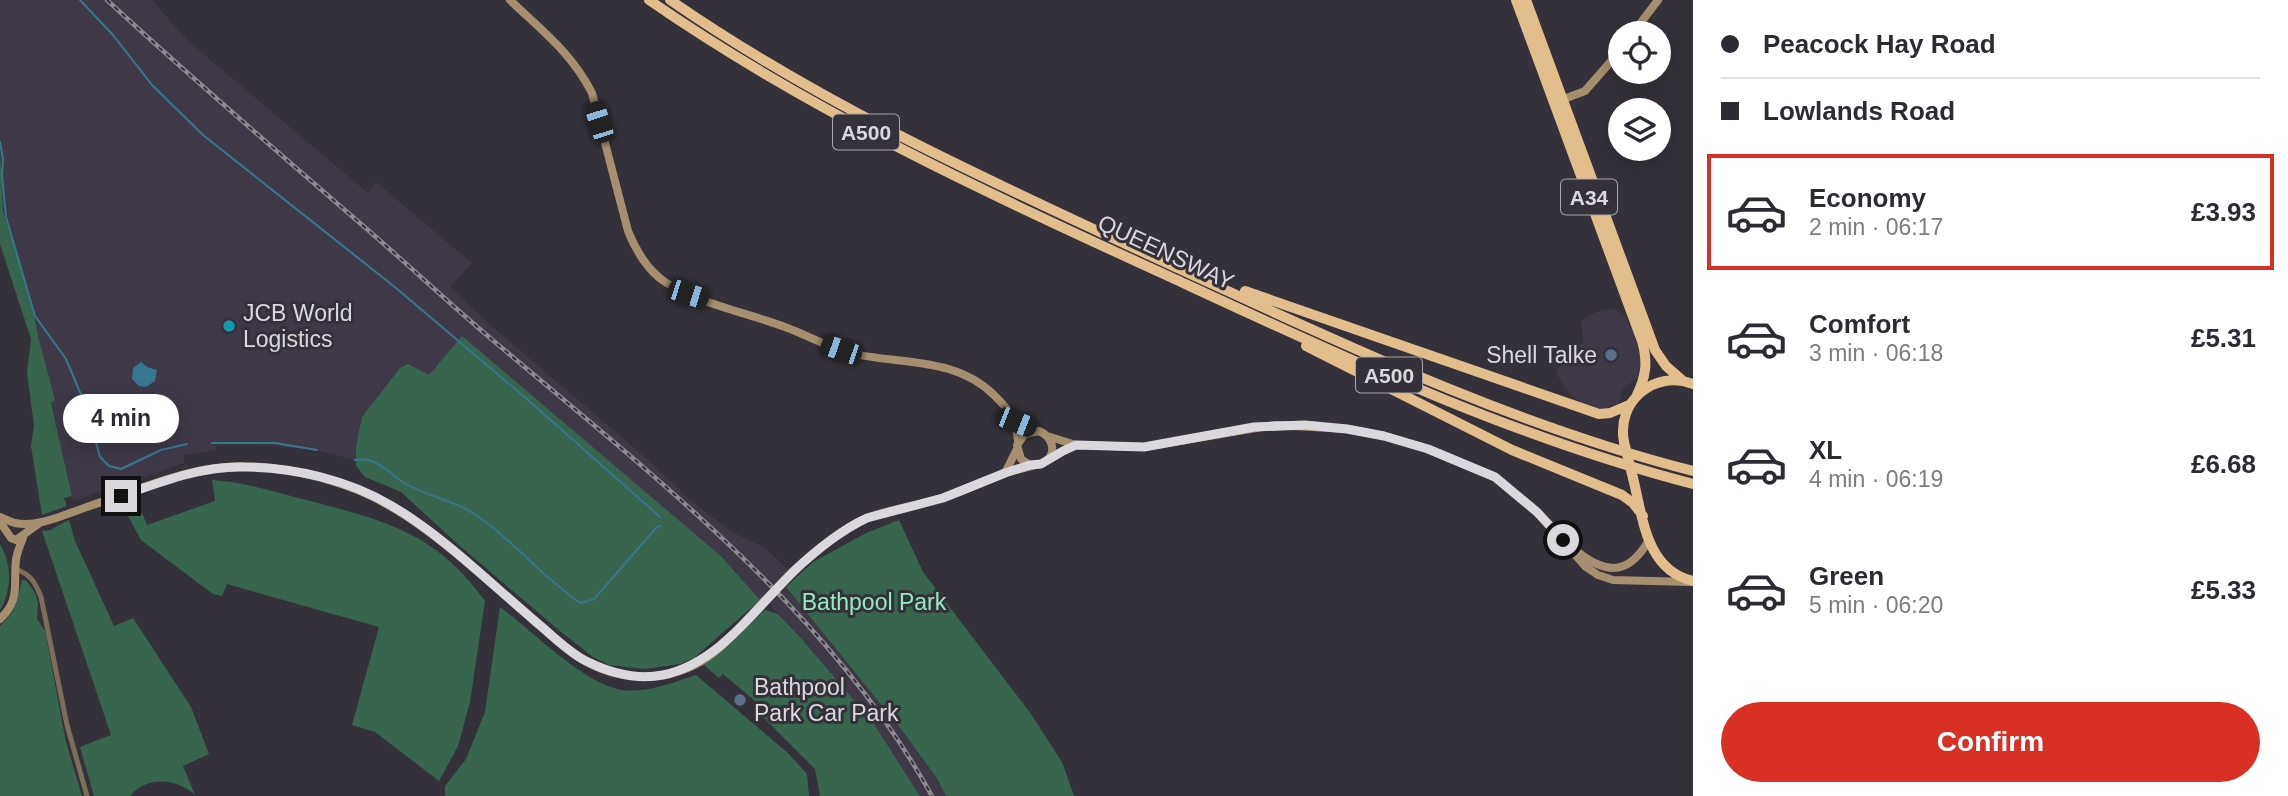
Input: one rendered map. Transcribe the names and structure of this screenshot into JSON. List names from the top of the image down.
{
  "streets": {
    "highway": ["A500", "A34", "QUEENSWAY"]
  },
  "crossings": [
    ["A500", "QUEENSWAY"]
  ],
  "parks": ["Bathpool Park"],
  "places": ["JCB World Logistics", "Shell Talke", "Bathpool Park Car Park"],
  "page": {
    "banner": ["Peacock Hay Road", "Lowlands Road"],
    "list": [
      {
        "name": "Economy",
        "note": "2 min · 06:17",
        "value": "£3.93"
      },
      {
        "name": "Comfort",
        "note": "3 min · 06:18",
        "value": "£5.31"
      },
      {
        "name": "XL",
        "note": "4 min · 06:19",
        "value": "£6.68"
      },
      {
        "name": "Green",
        "note": "5 min · 06:20",
        "value": "£5.33"
      }
    ],
    "bubble": "4 min",
    "buttons": "Confirm"
  }
}
